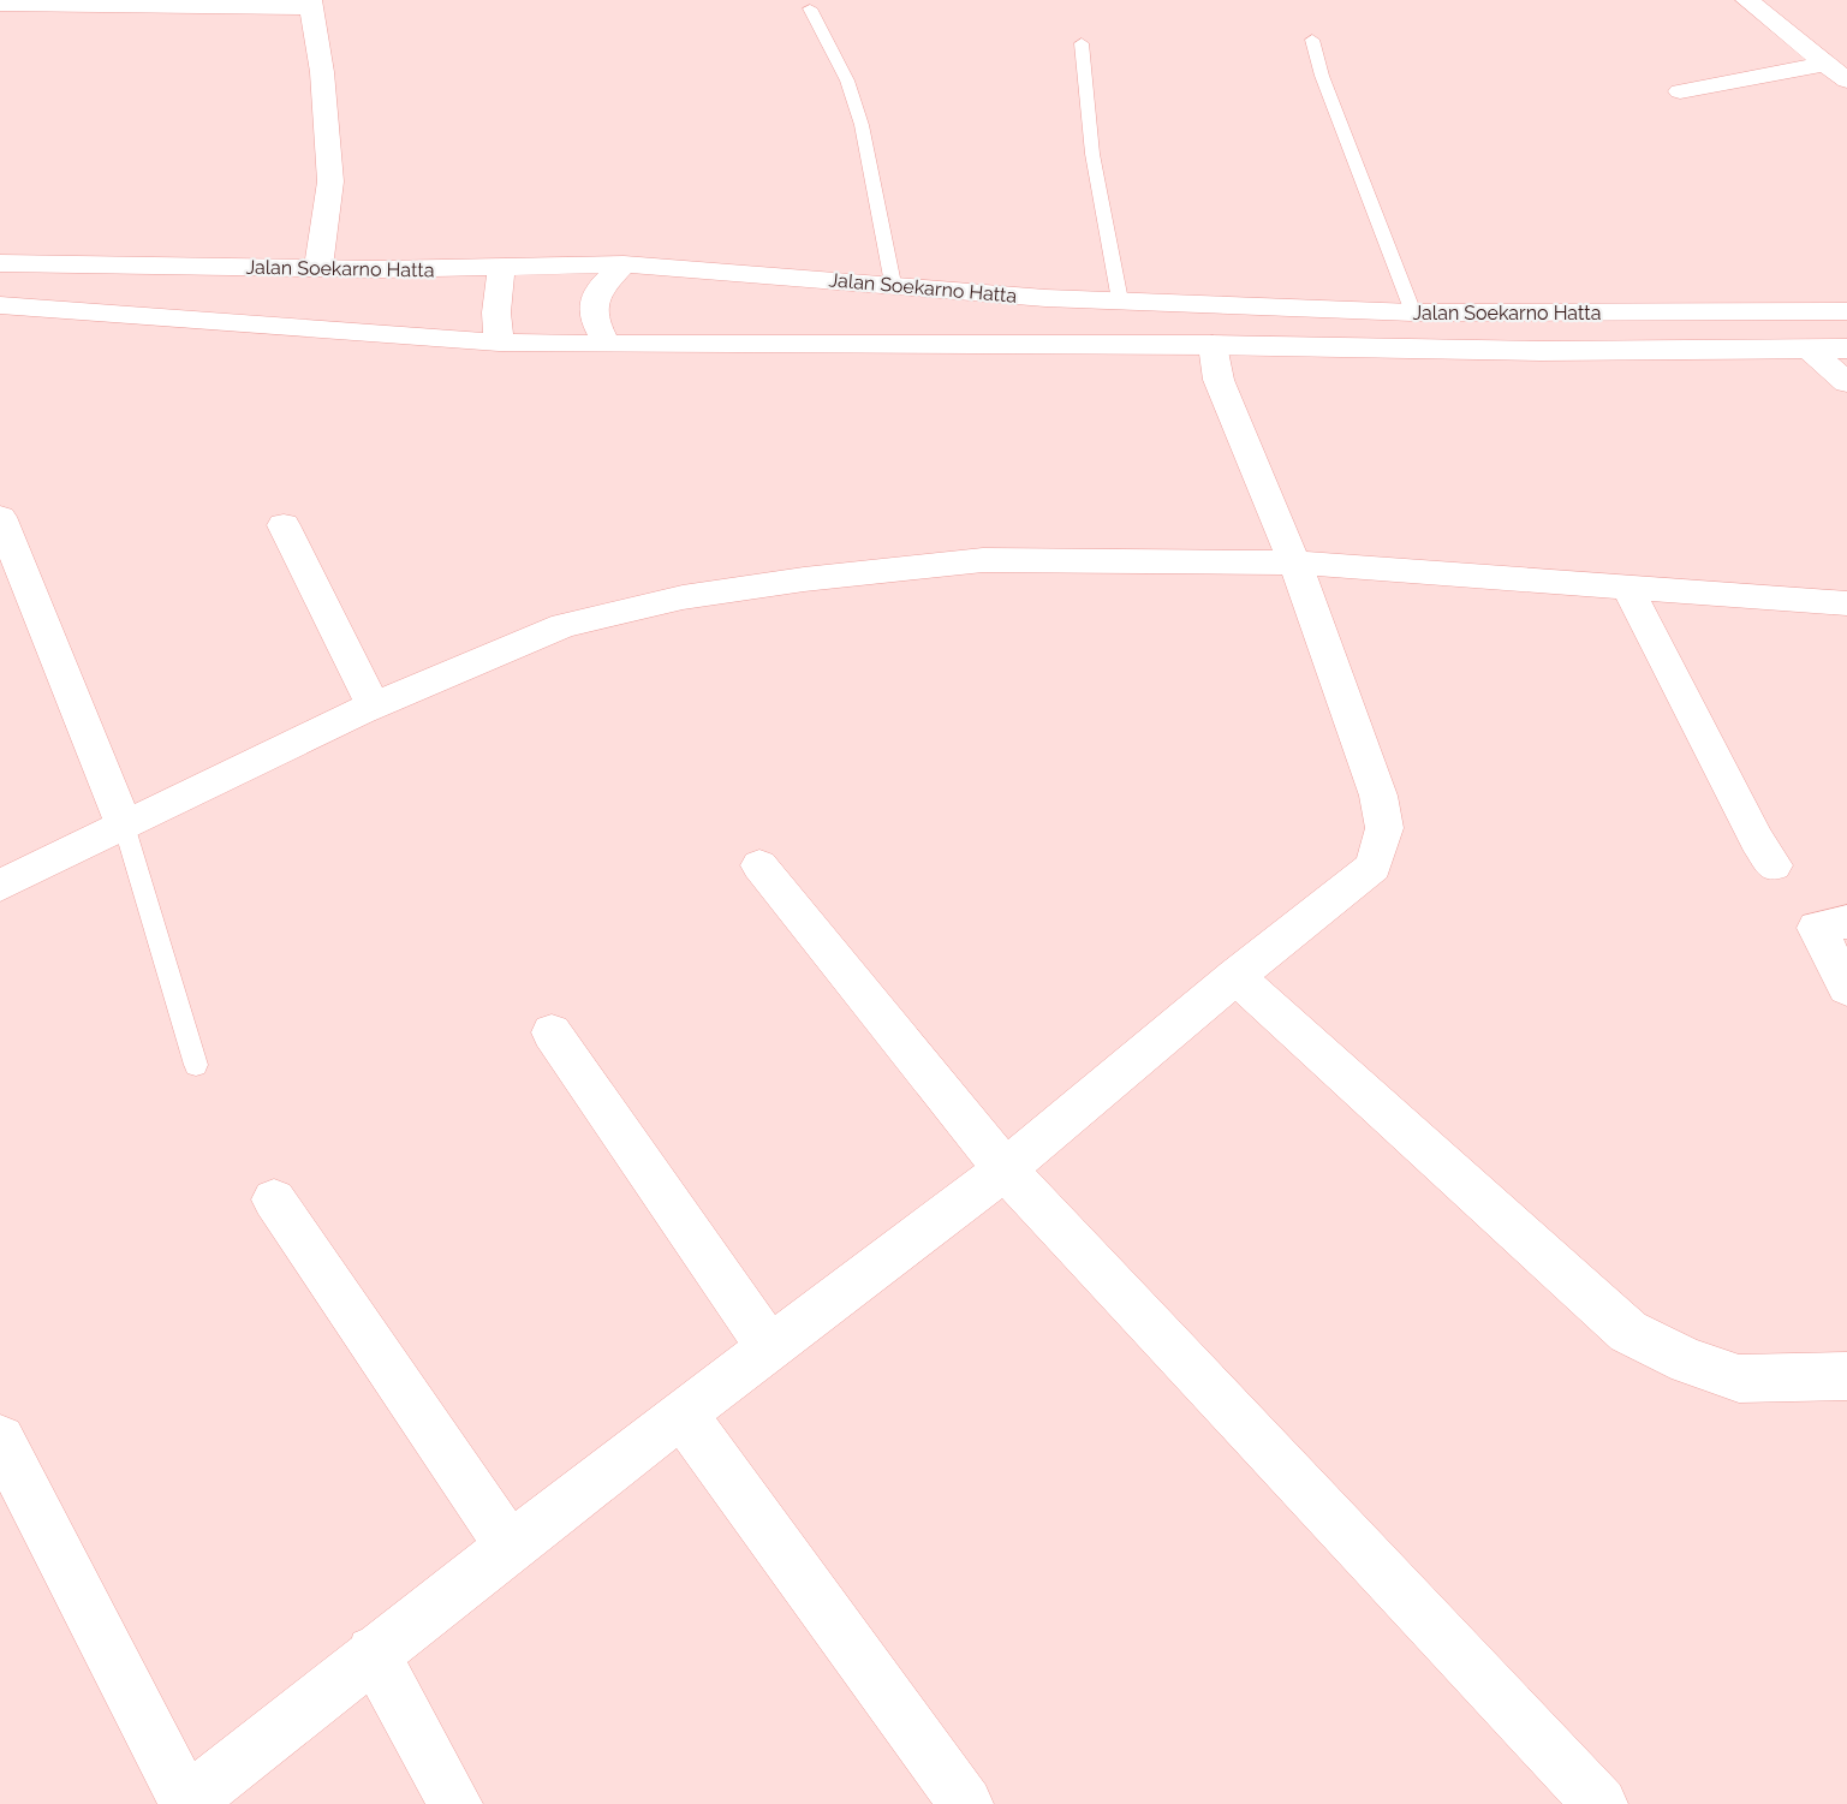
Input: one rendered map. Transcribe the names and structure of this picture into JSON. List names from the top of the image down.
{
  "streets": {
    "main road": ["Jalan Soekarno Hatta"]
  }
}
